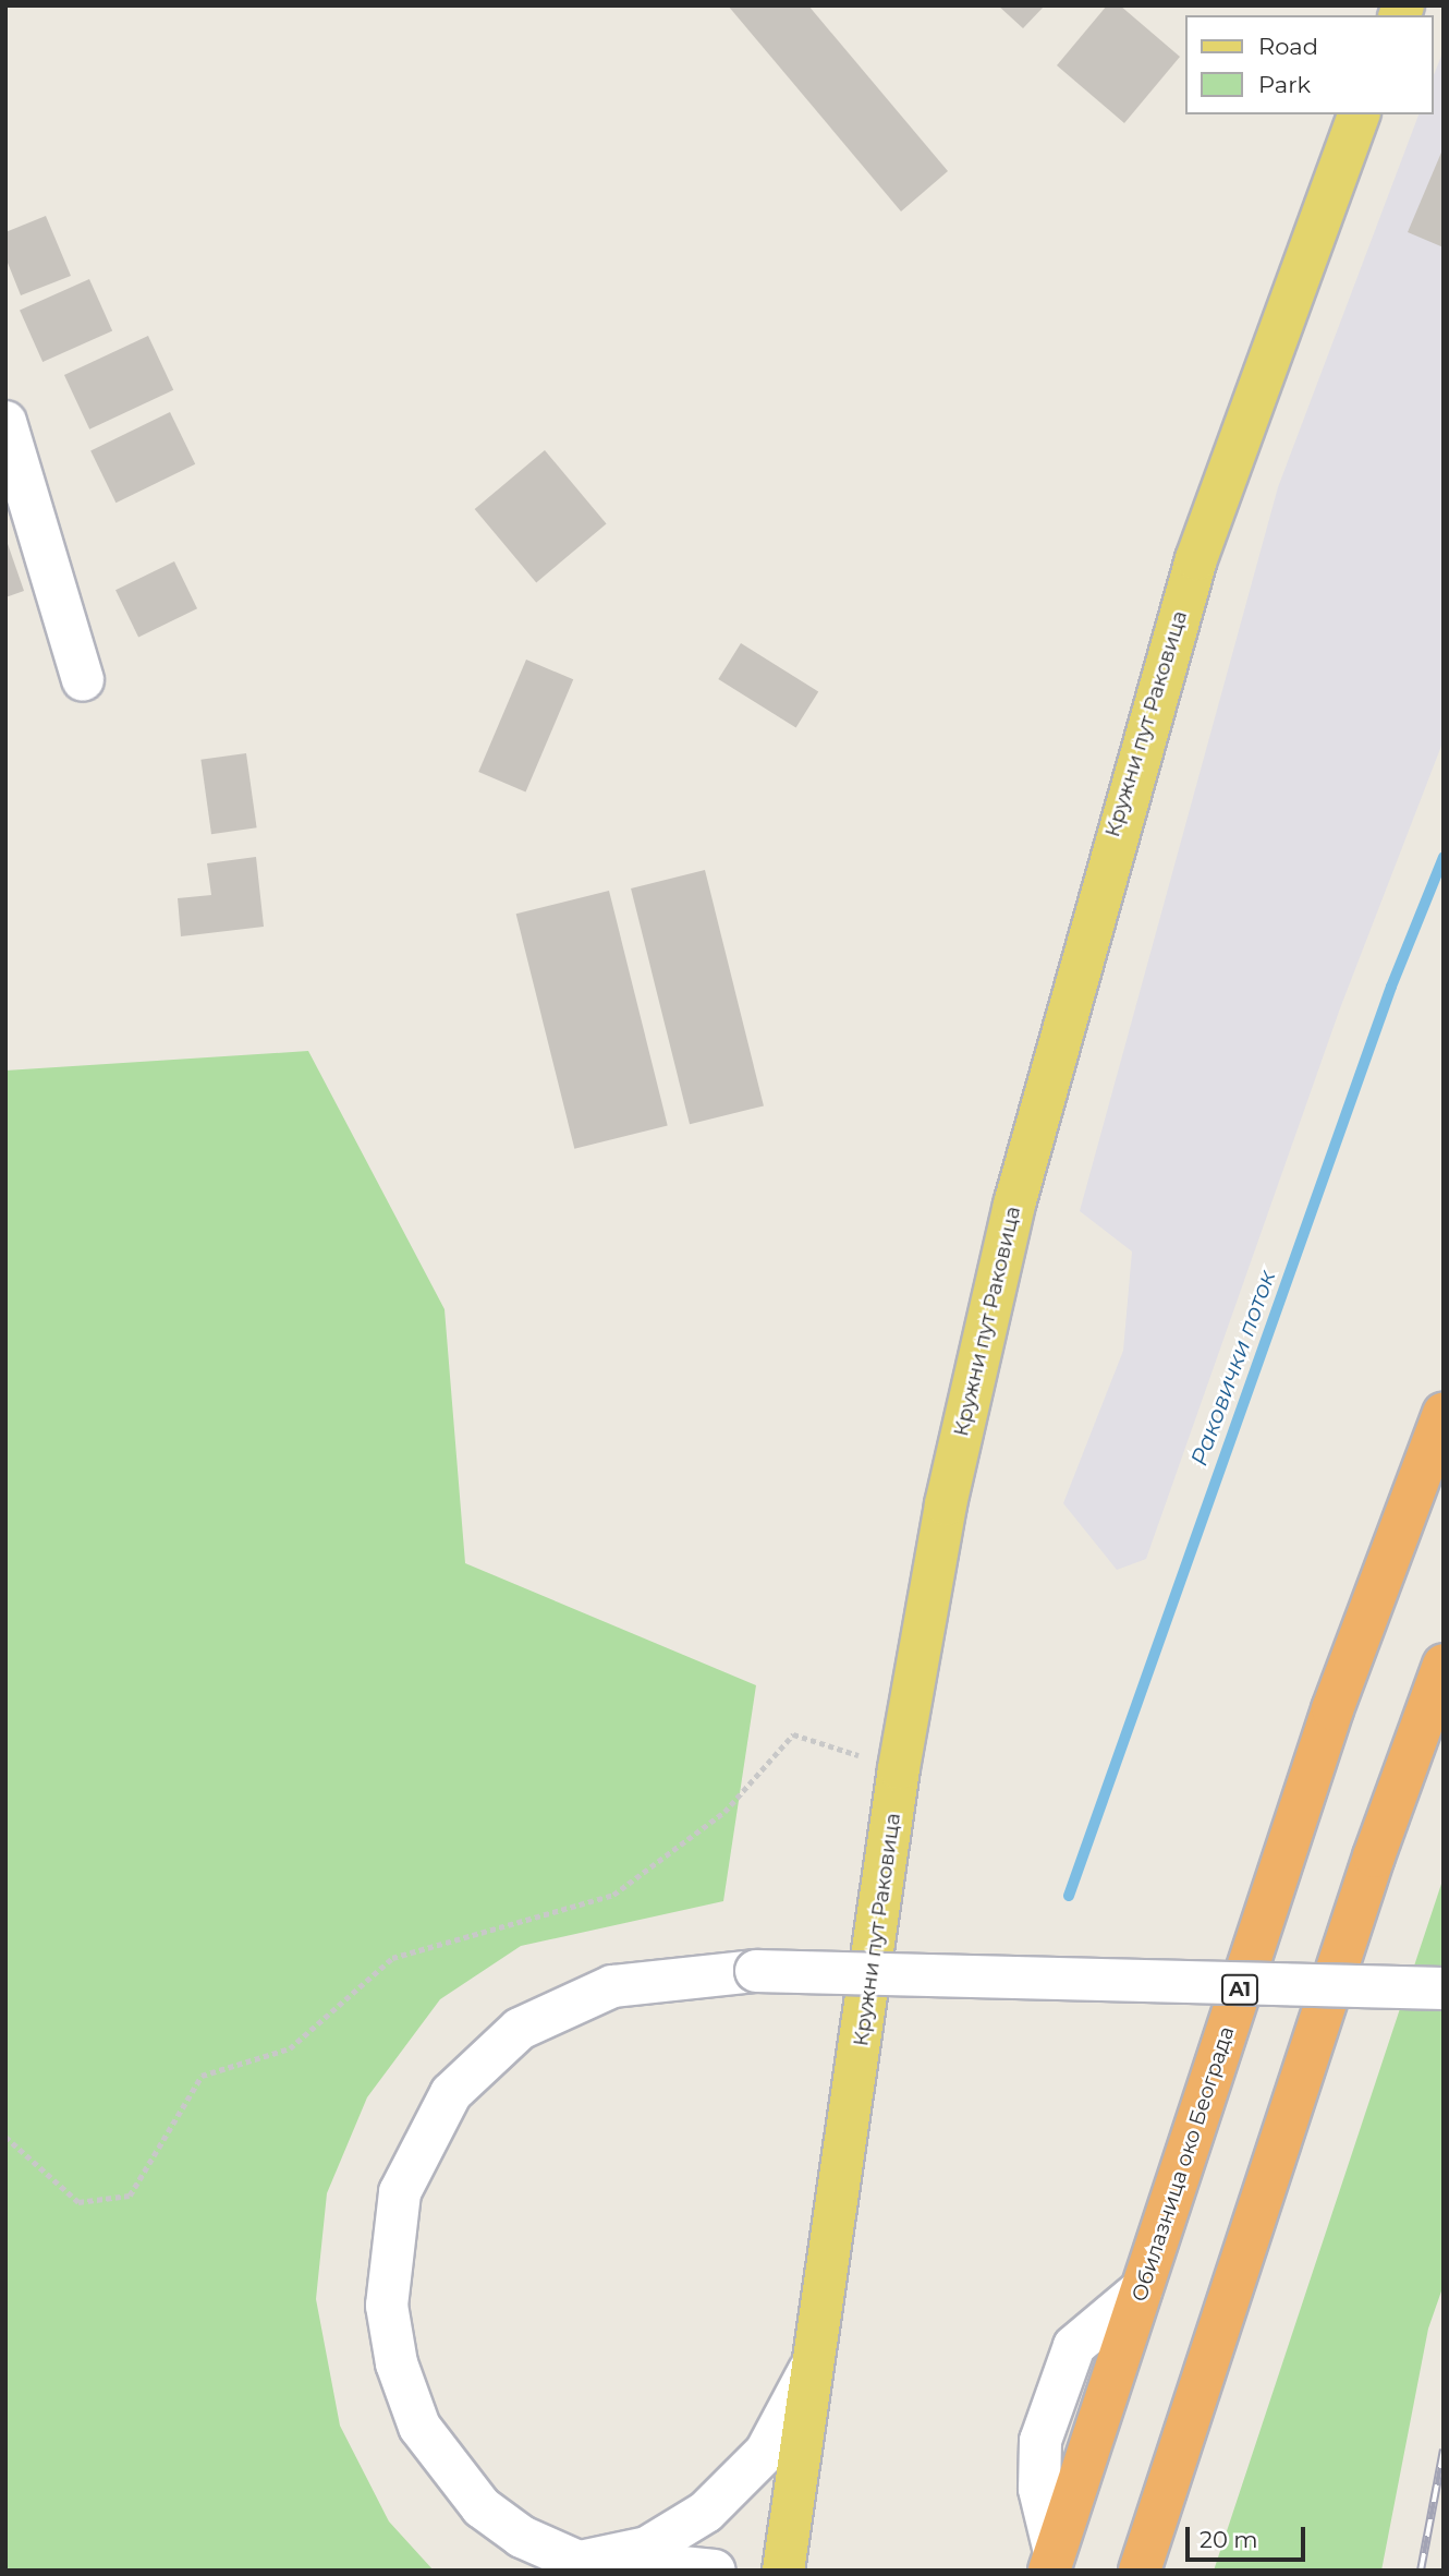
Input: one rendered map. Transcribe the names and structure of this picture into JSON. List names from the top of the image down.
{
  "streets": {
    "highway": ["A1", "Обилазница око Београда"],
    "main road": ["Кружни пут Раковица"]
  },
  "water": ["Раковички поток"],
  "legend": ["Road", "Park"],
  "scale_bar": "20 m"
}
